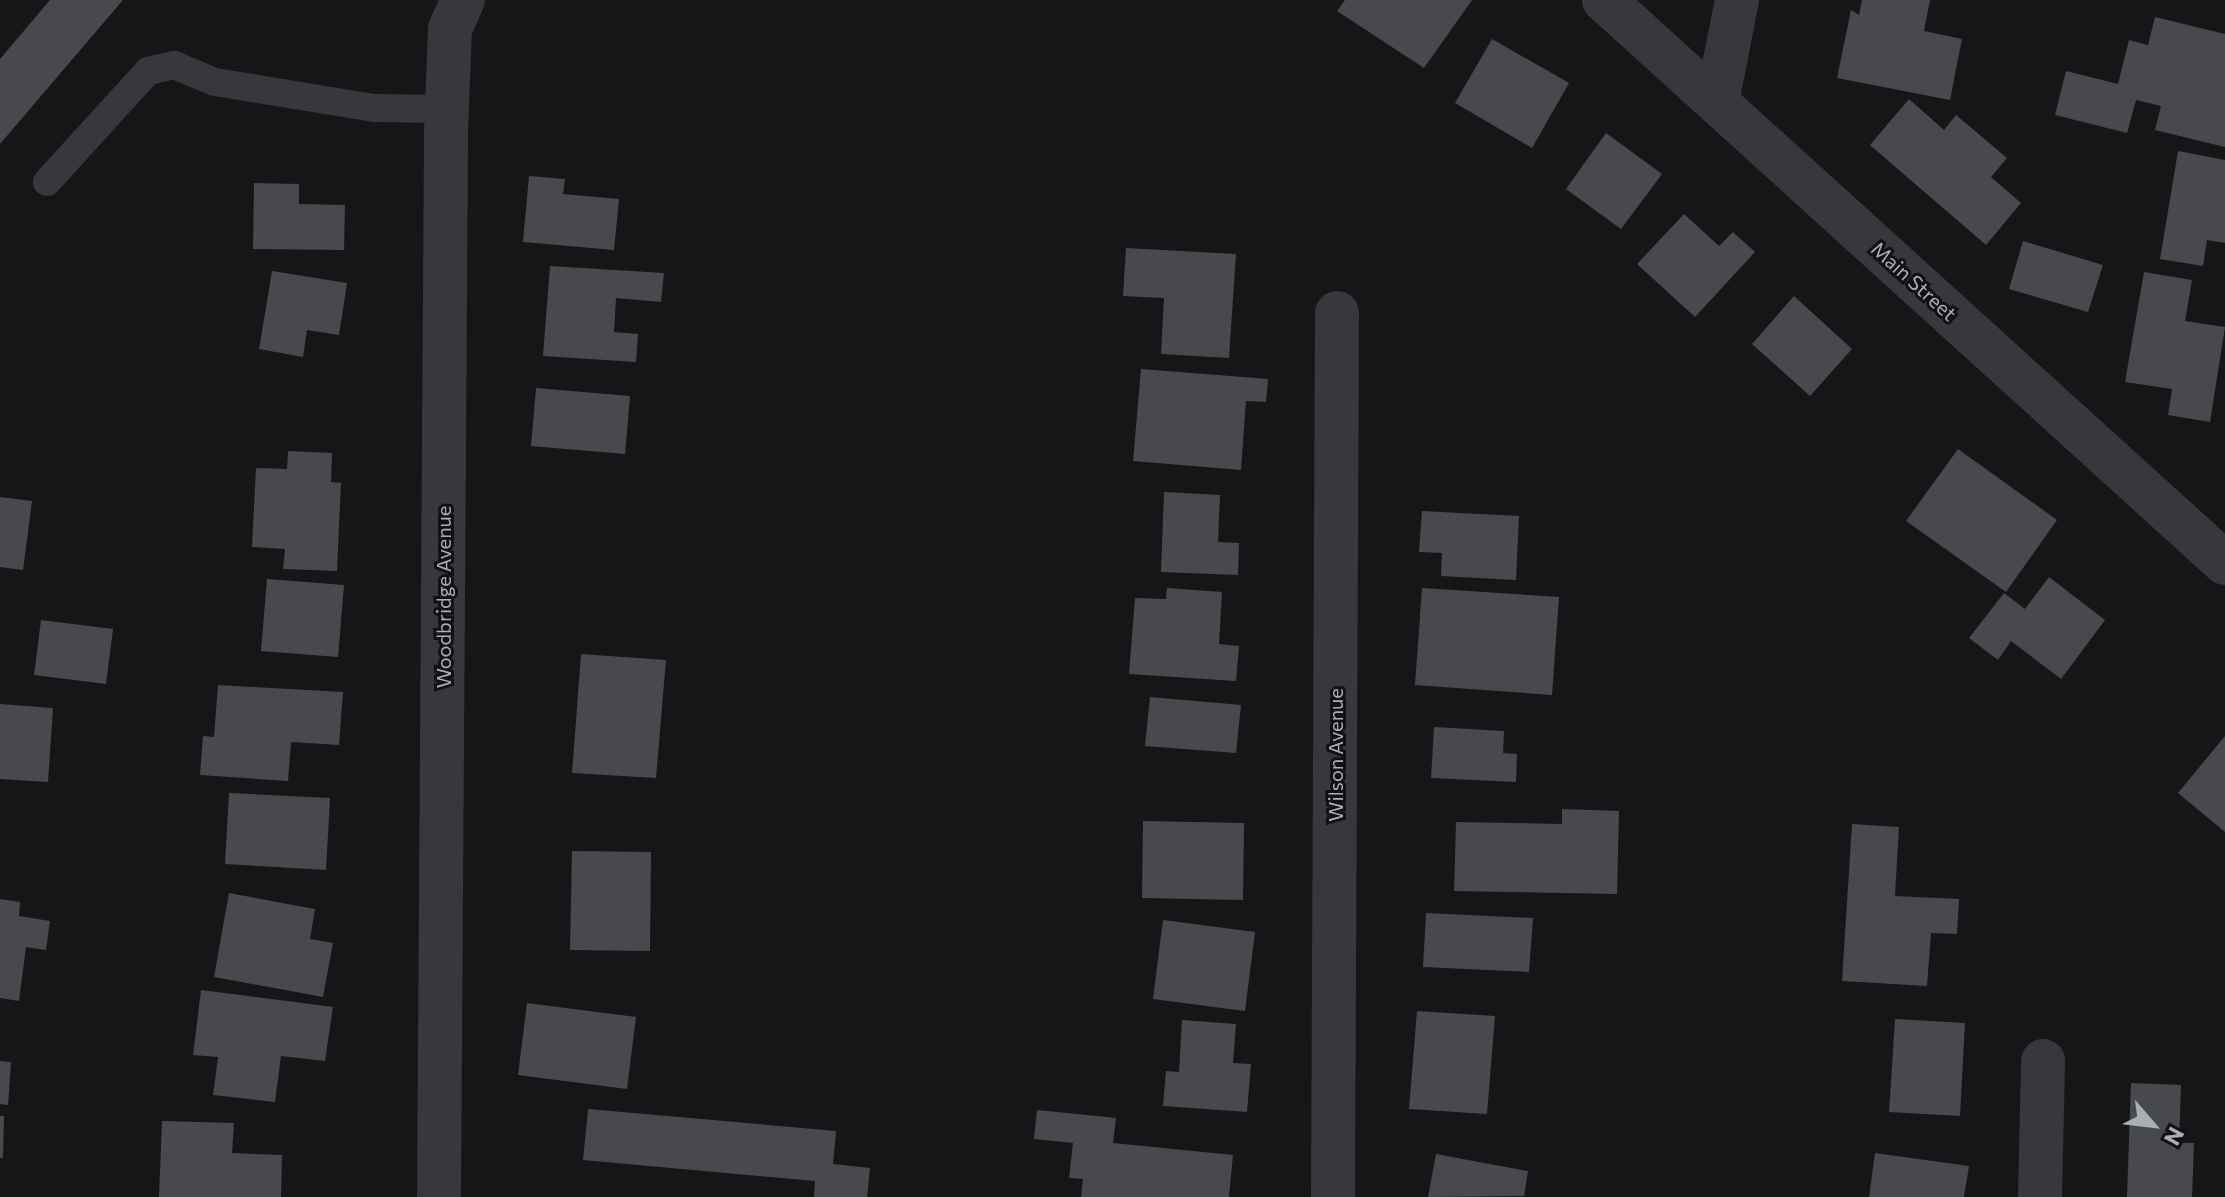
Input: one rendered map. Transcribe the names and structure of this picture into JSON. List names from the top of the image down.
{
  "streets": {
    "street": ["Main Street", "Woodbridge Avenue", "Wilson Avenue"]
  },
  "north": "bottom right"
}
